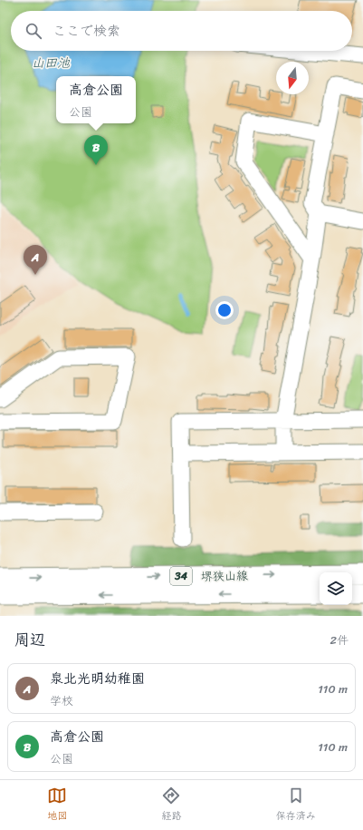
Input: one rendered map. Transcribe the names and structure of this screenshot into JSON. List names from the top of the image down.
{
  "streets": {
    "main road": ["34", "堺狭山線"]
  },
  "water": ["山田池"],
  "north": "bottom",
  "page": {
    "search": "ここで検索",
    "popup": ["高倉公園", "公園"],
    "pins": ["B", "A"],
    "heading": ["周辺", "2件"],
    "list": [
      {
        "mark": "A",
        "name": "泉北光明幼稚園",
        "note": "学校",
        "value": "110 m"
      },
      {
        "mark": "B",
        "name": "高倉公園",
        "note": "公園",
        "value": "110 m"
      }
    ],
    "nav": ["地図", "経路", "保存済み"]
  }
}
